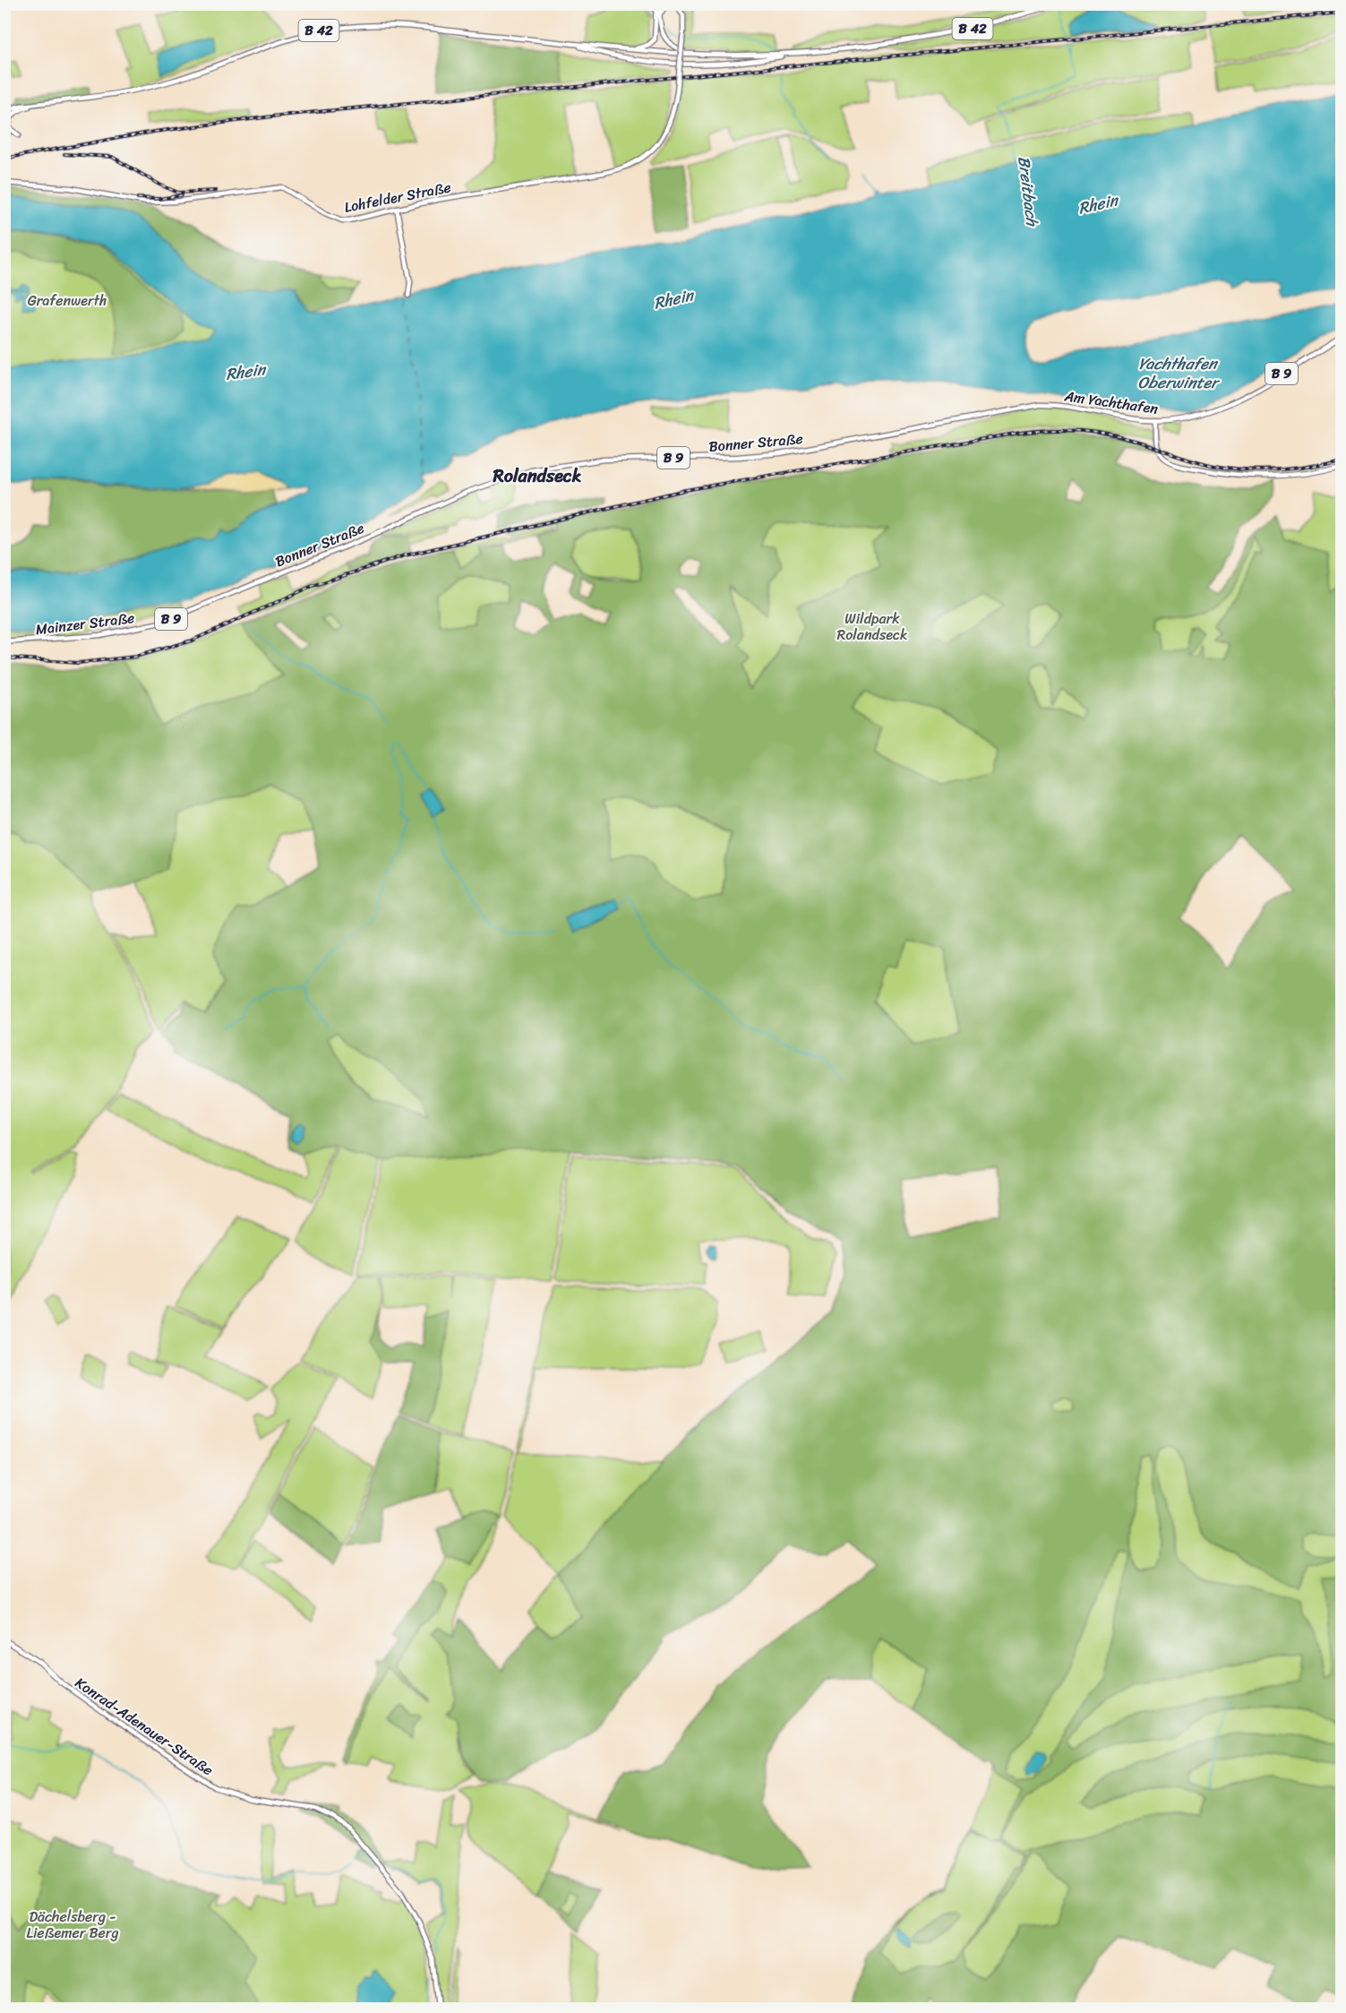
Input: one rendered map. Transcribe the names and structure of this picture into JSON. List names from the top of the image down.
{
  "streets": {
    "highway": ["B 42"],
    "main road": [
      "Lohfelder Straße",
      "B 9",
      "Am Yachthafen",
      "Bonner Straße",
      "Mainzer Straße",
      "Konrad-Adenauer-Straße"
    ]
  },
  "crossings": [
    ["Am Yachthafen", "Bonner Straße"],
    ["Bonner Straße", "Mainzer Straße"]
  ],
  "districts": ["Rolandseck"],
  "water": ["Breitbach", "Rhein", "Yachthafen Oberwinter"],
  "parks": ["Grafenwerth", "Wildpark Rolandseck", "Dächelsberg - Ließemer Berg"]
}
